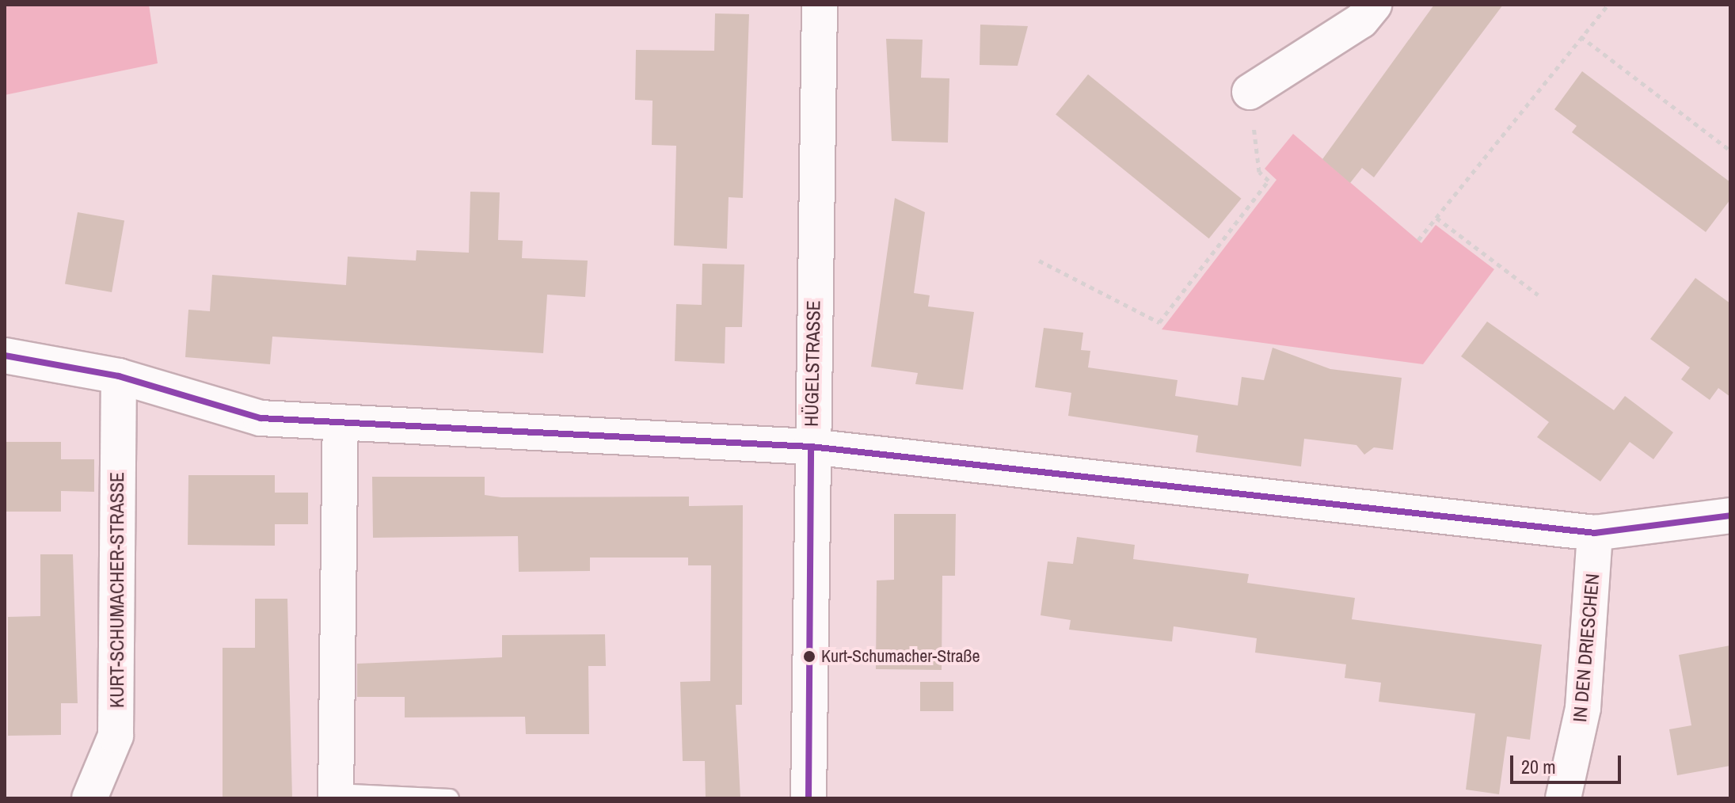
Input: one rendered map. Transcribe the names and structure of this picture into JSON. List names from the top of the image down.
{
  "streets": {
    "street": ["HÜGELSTRASSE", "KURT-SCHUMACHER-STRASSE", "IN DEN DRIESCHEN"]
  },
  "places": ["Kurt-Schumacher-Straße"],
  "scale_bar": "20 m"
}
